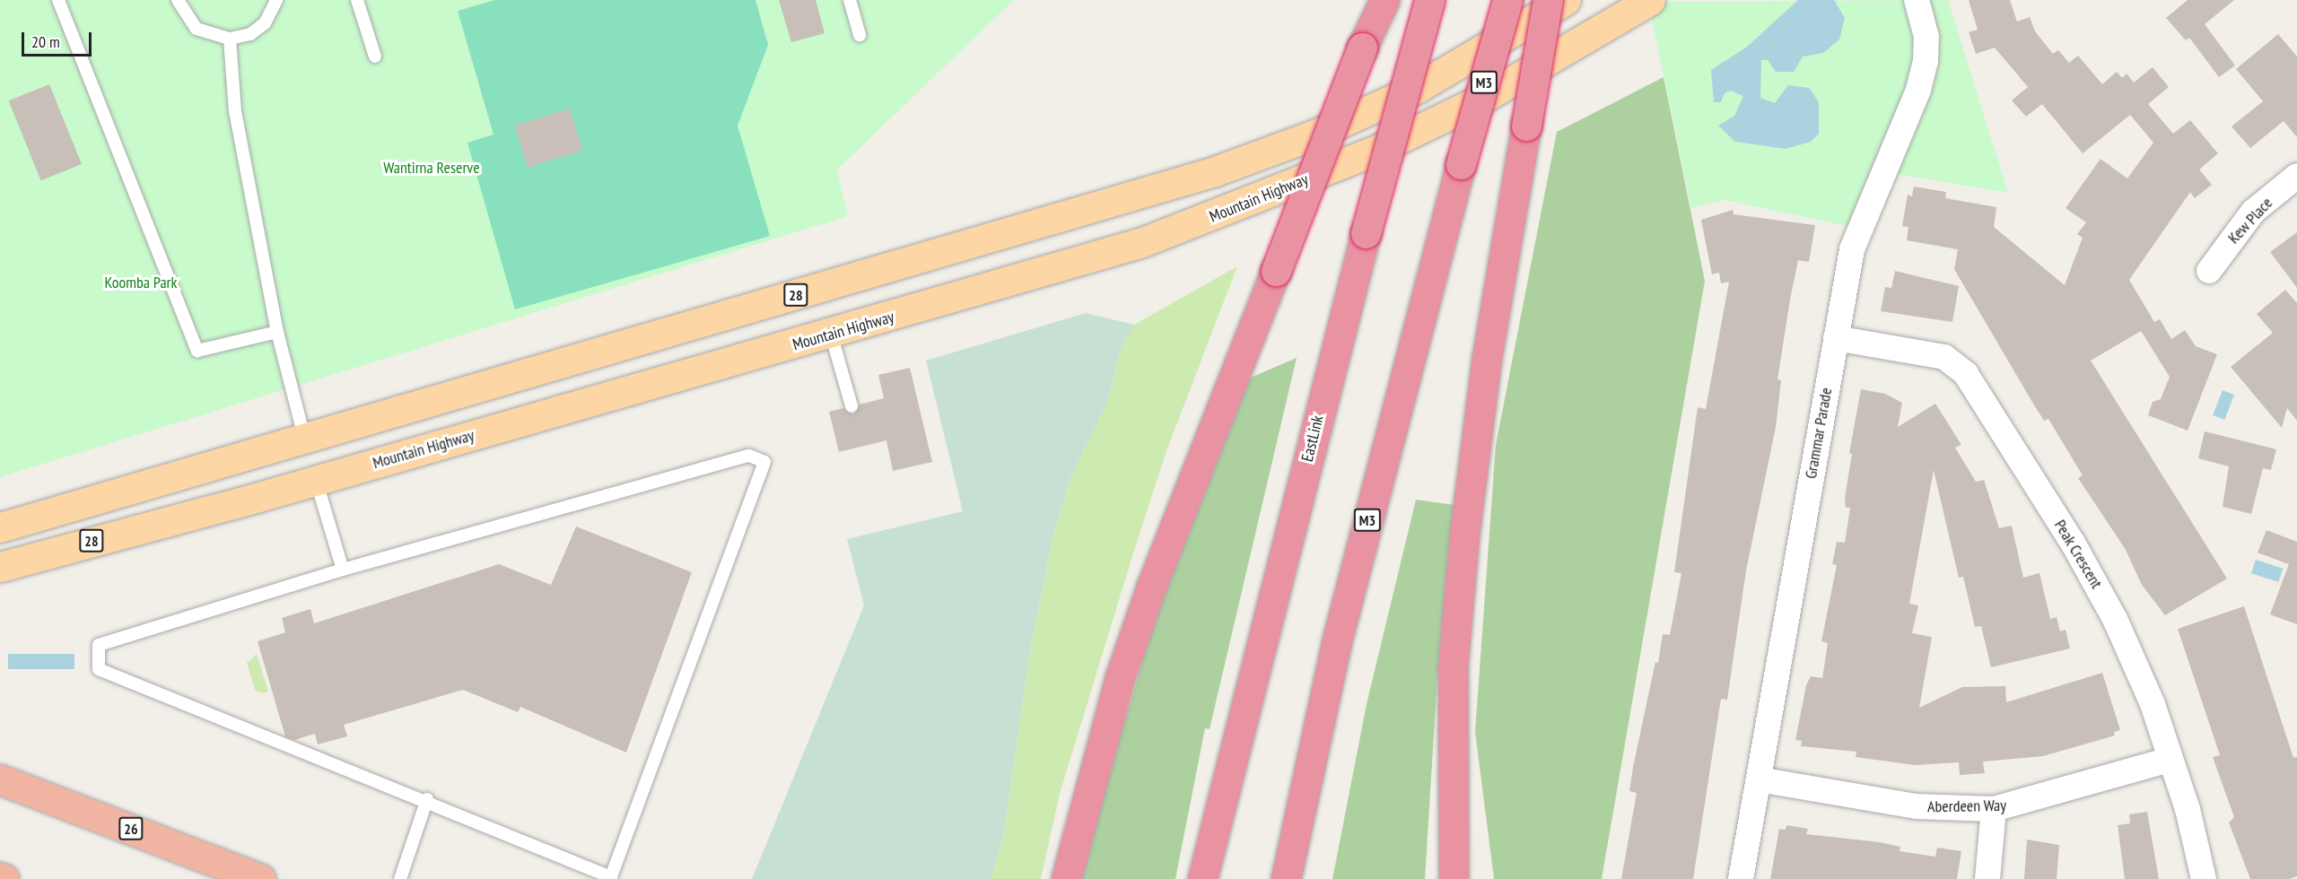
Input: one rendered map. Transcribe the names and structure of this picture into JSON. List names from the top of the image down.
{
  "streets": {
    "highway": ["M3", "EastLink", "26"],
    "main road": ["Mountain Highway", "28"],
    "street": [
      "Kew Place",
      "Grammar Parade",
      "Peak Crescent",
      "Aberdeen Way"
    ]
  },
  "crossings": [
    ["Grammar Parade", "Peak Crescent"],
    ["Grammar Parade", "Aberdeen Way"],
    ["Peak Crescent", "Aberdeen Way"]
  ],
  "parks": ["Wantirna Reserve", "Koomba Park"],
  "scale_bar": "20 m"
}
